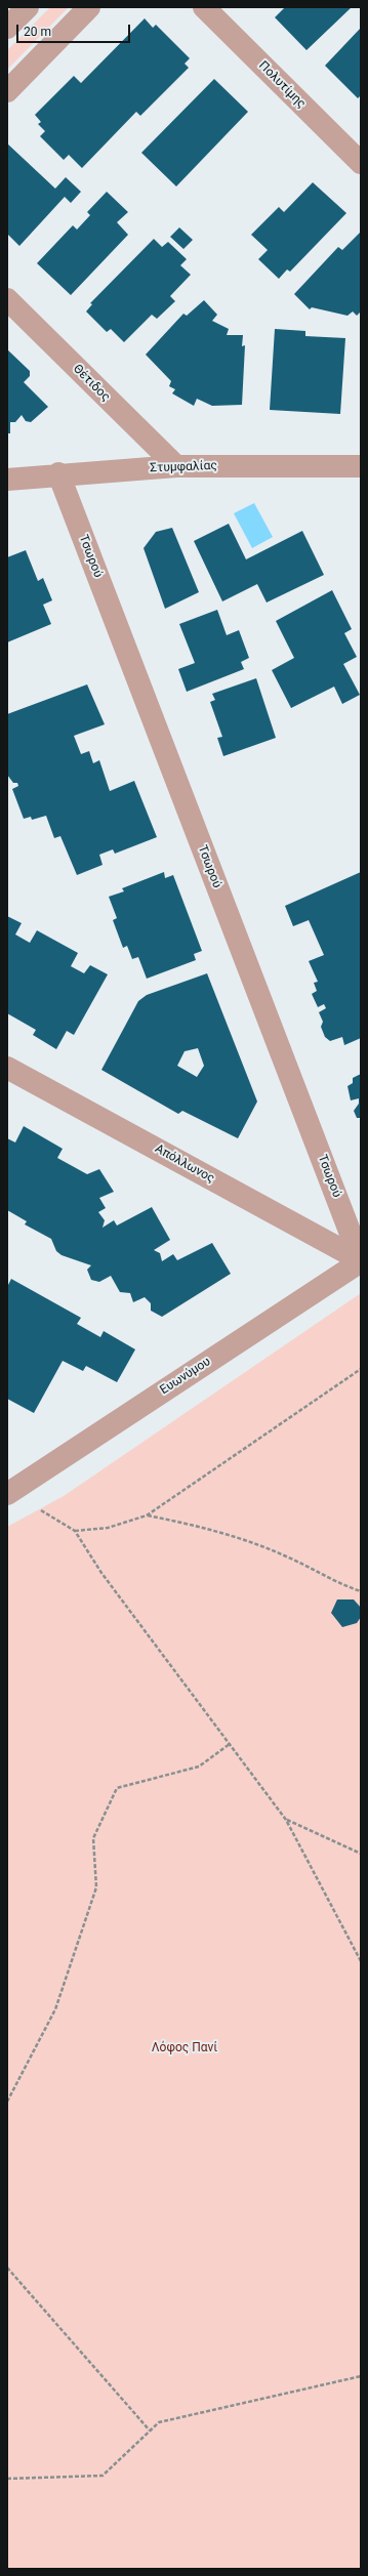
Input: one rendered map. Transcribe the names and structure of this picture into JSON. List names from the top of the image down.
{
  "streets": {
    "street": [
      "Πολυτίμης",
      "Θέτιδος",
      "Στυμφαλίας",
      "Τσωρού",
      "Απόλλωνος",
      "Ευωνύμου"
    ]
  },
  "crossings": [
    ["Θέτιδος", "Στυμφαλίας"],
    ["Στυμφαλίας", "Τσωρού"],
    ["Τσωρού", "Απόλλωνος"],
    ["Τσωρού", "Ευωνύμου"],
    ["Απόλλωνος", "Ευωνύμου"]
  ],
  "parks": ["Λόφος Πανί"],
  "scale_bar": "20 m"
}
